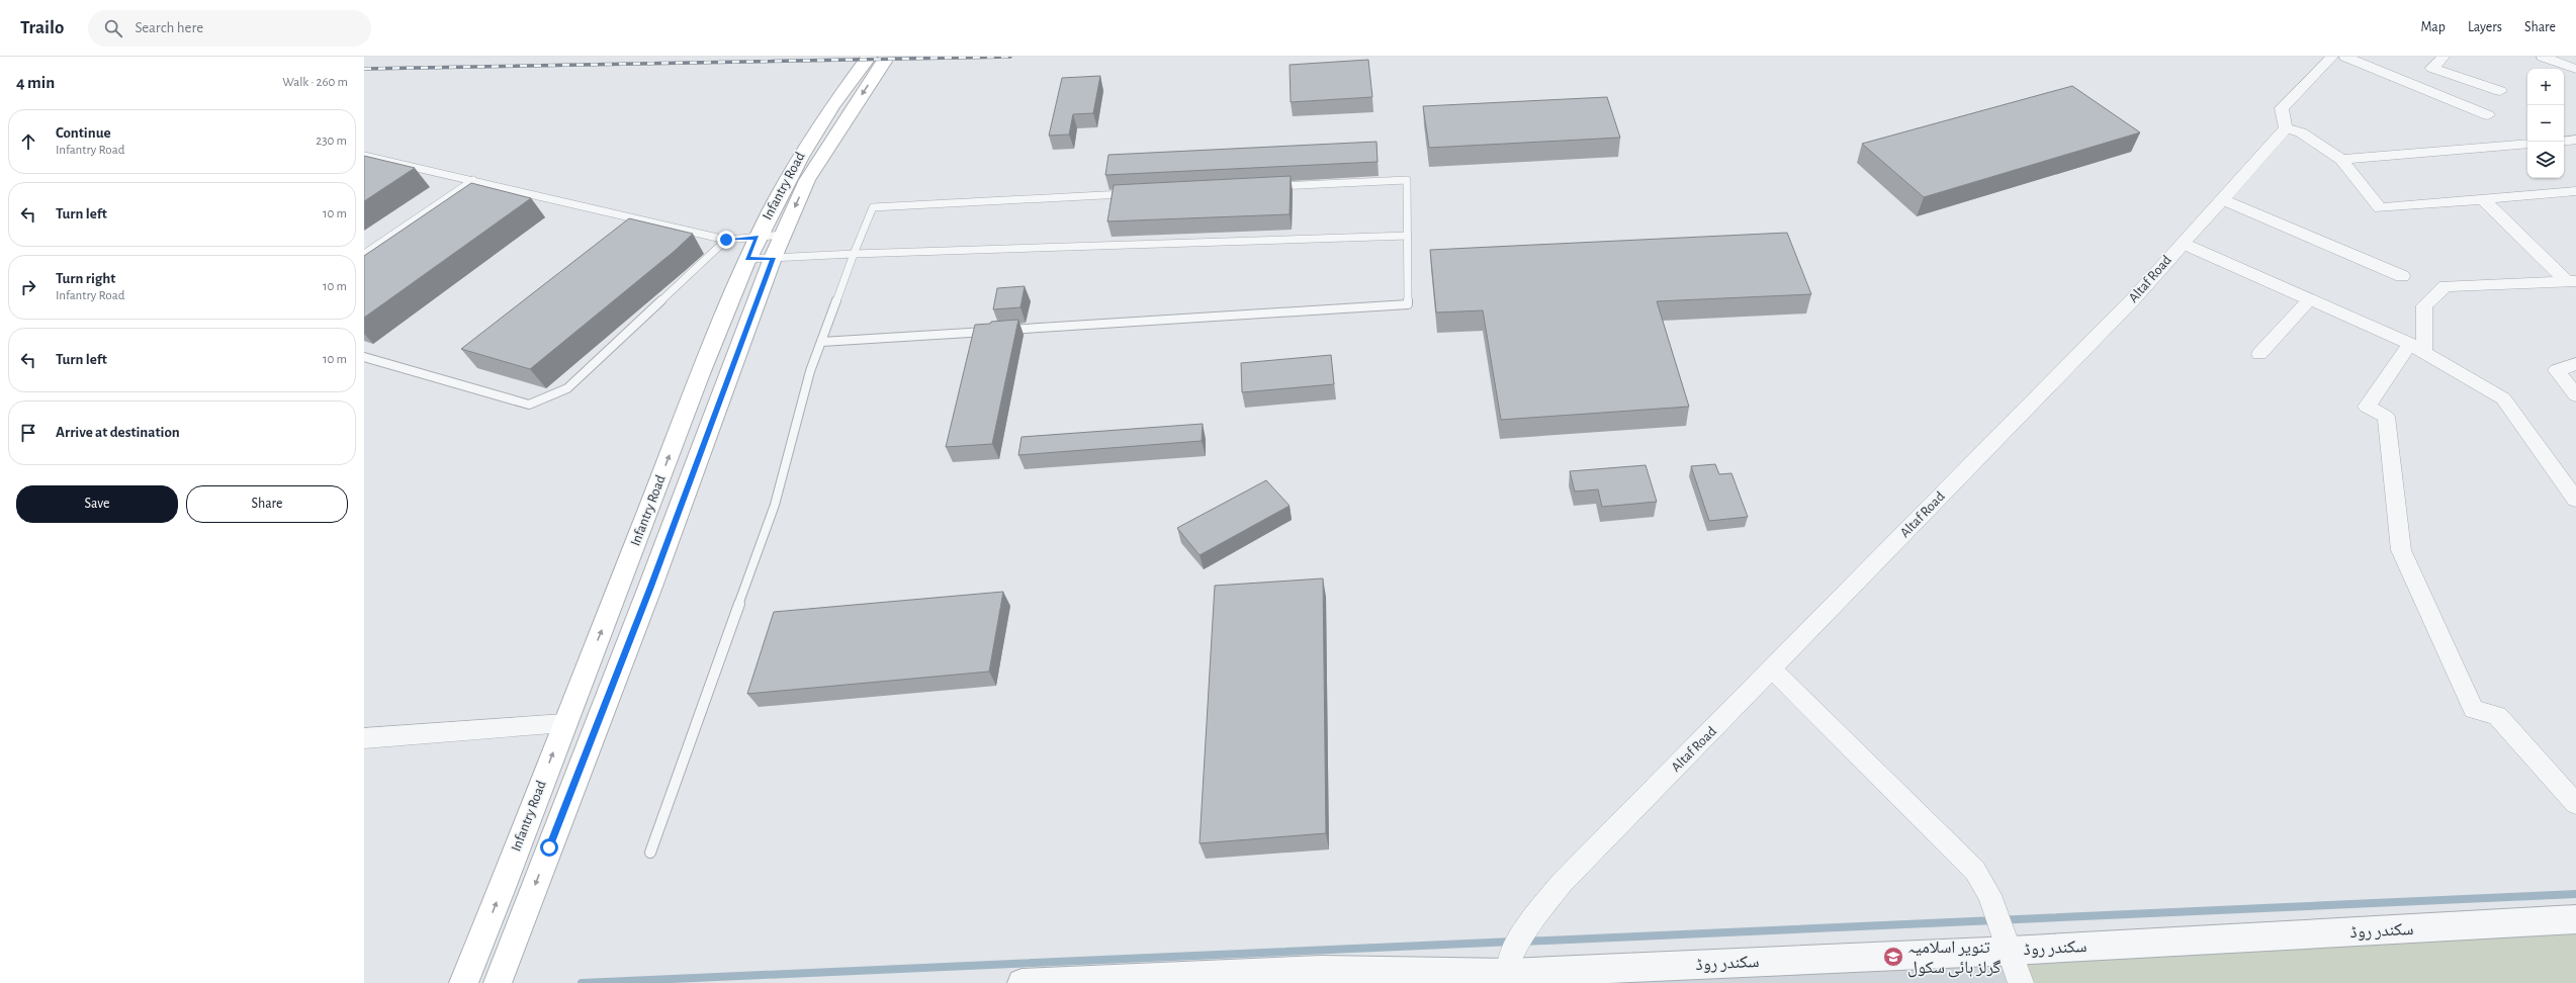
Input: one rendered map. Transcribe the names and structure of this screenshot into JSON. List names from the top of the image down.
{
  "streets": {
    "main road": ["Infantry Road"],
    "street": ["Altaf Road", "سکندر روڈ"]
  },
  "crossings": [
    ["Altaf Road", "سکندر روڈ"]
  ],
  "places": {
    "school or university": ["تنویر اسلامیہ گرلز ہائی سکول"]
  },
  "page": {
    "header": "Trailo",
    "search": "Search here",
    "nav": ["Map", "Layers", "Share"],
    "heading": ["4 min", "Walk · 260 m"],
    "map_buttons": ["+", "−"],
    "list": [
      ["Continue", "Infantry Road", "230 m"],
      ["Turn left", "10 m"],
      ["Turn right", "Infantry Road", "10 m"],
      ["Turn left", "10 m"],
      "Arrive at destination"
    ],
    "buttons": ["Save", "Share"]
  }
}
